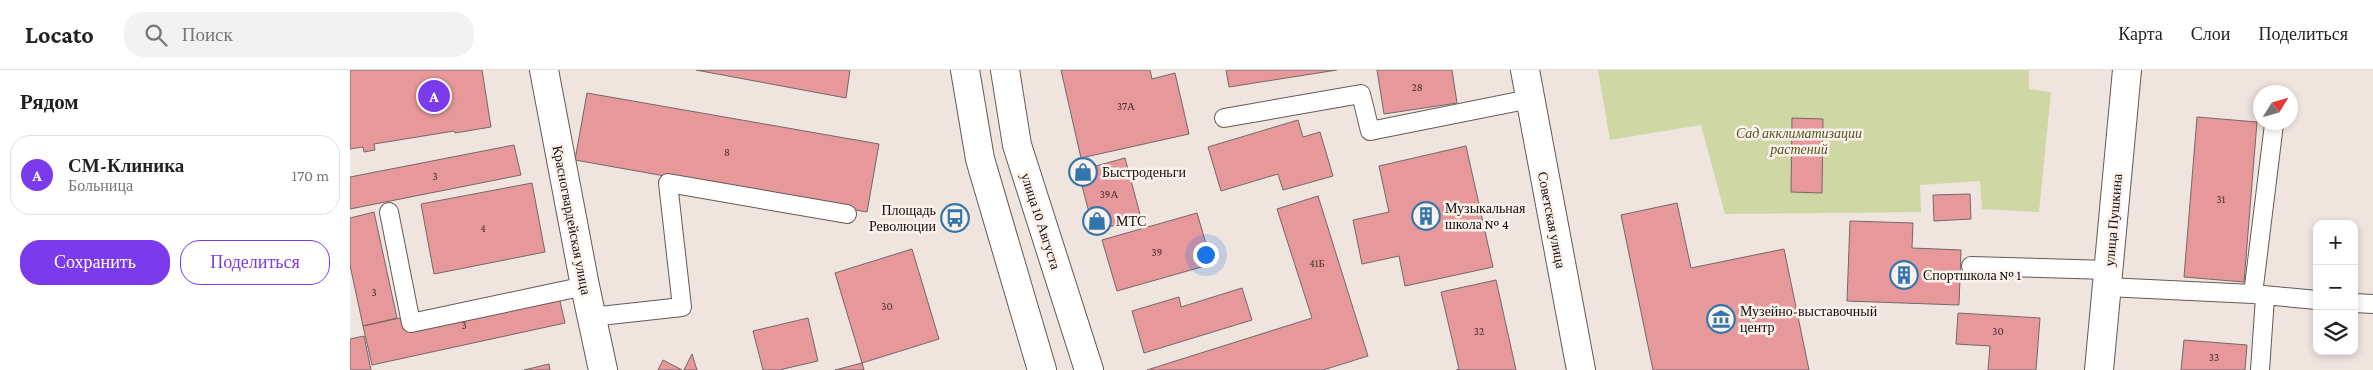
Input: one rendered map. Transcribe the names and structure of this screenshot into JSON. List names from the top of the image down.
{
  "streets": {
    "main road": [
      "Красногвардейская улица",
      "Советская улица",
      "улица Пушкина",
      "улица 10 Августа"
    ]
  },
  "parks": ["Сад акклиматизации растений"],
  "places": {
    "shop": ["Быстроденьги", "МТС"],
    "building": ["Музыкальная школа № 4", "Спортшкола № 1"],
    "bus stop": ["Площадь Революции"],
    "museum": ["Музейно-выставочный центр"]
  },
  "house_numbers": [
    "28",
    "37А",
    "8",
    "3",
    "39А",
    "31",
    "4",
    "39",
    "41Б",
    "3",
    "30",
    "3",
    "32",
    "30",
    "33"
  ],
  "north": "top right",
  "page": {
    "header": "Locato",
    "search": "Поиск",
    "nav": ["Карта", "Слои", "Поделиться"],
    "heading": "Рядом",
    "pins": "A",
    "list": [
      {
        "mark": "A",
        "name": "СМ-Клиника",
        "note": "Больница",
        "value": "170 m"
      }
    ],
    "map_buttons": ["+", "−"],
    "buttons": ["Сохранить", "Поделиться"]
  }
}
